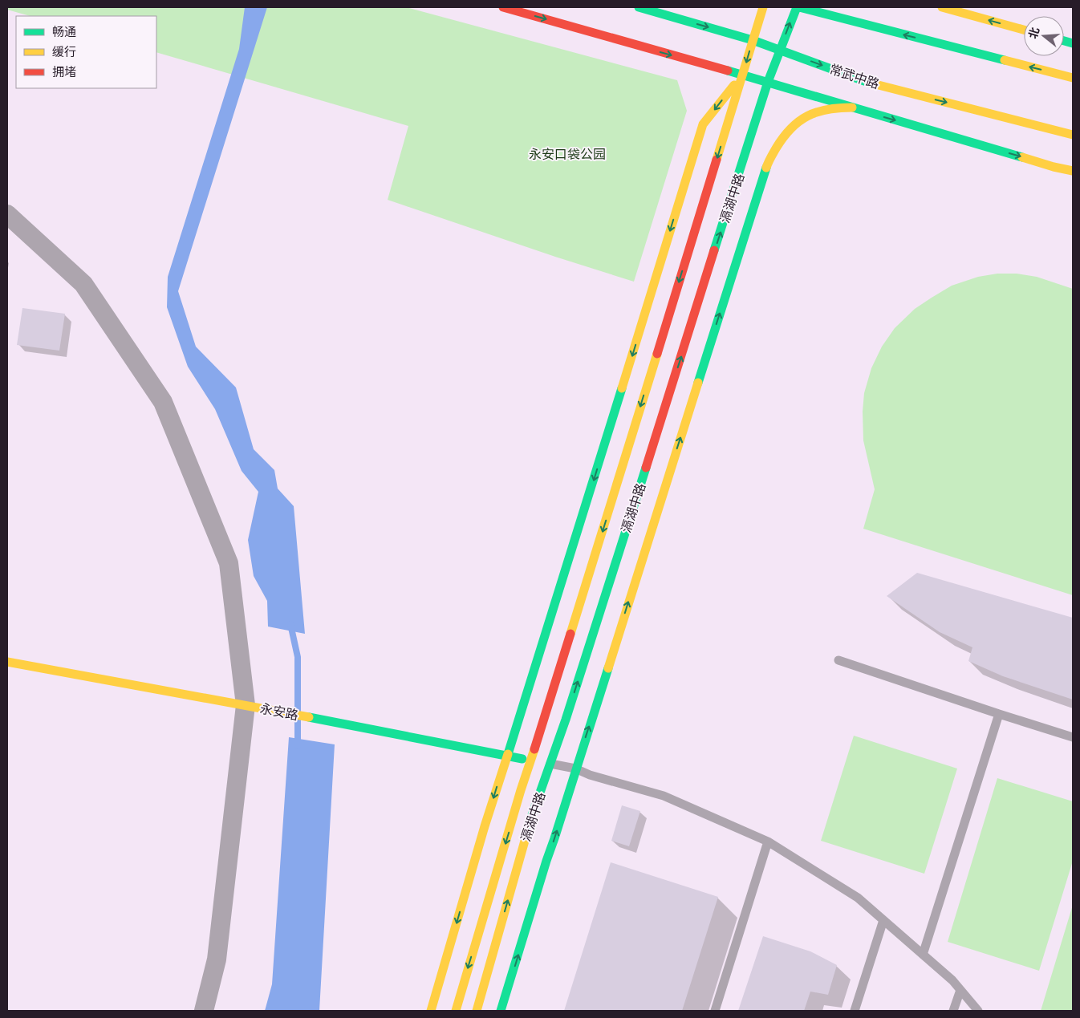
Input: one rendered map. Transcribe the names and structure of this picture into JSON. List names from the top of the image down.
{
  "streets": {
    "street": ["常武中路", "滆湖中路", "永安路"]
  },
  "crossings": [
    ["常武中路", "滆湖中路"],
    ["滆湖中路", "永安路"]
  ],
  "parks": ["永安口袋公园"],
  "legend": ["畅通", "缓行", "拥堵"],
  "north": "left"
}
